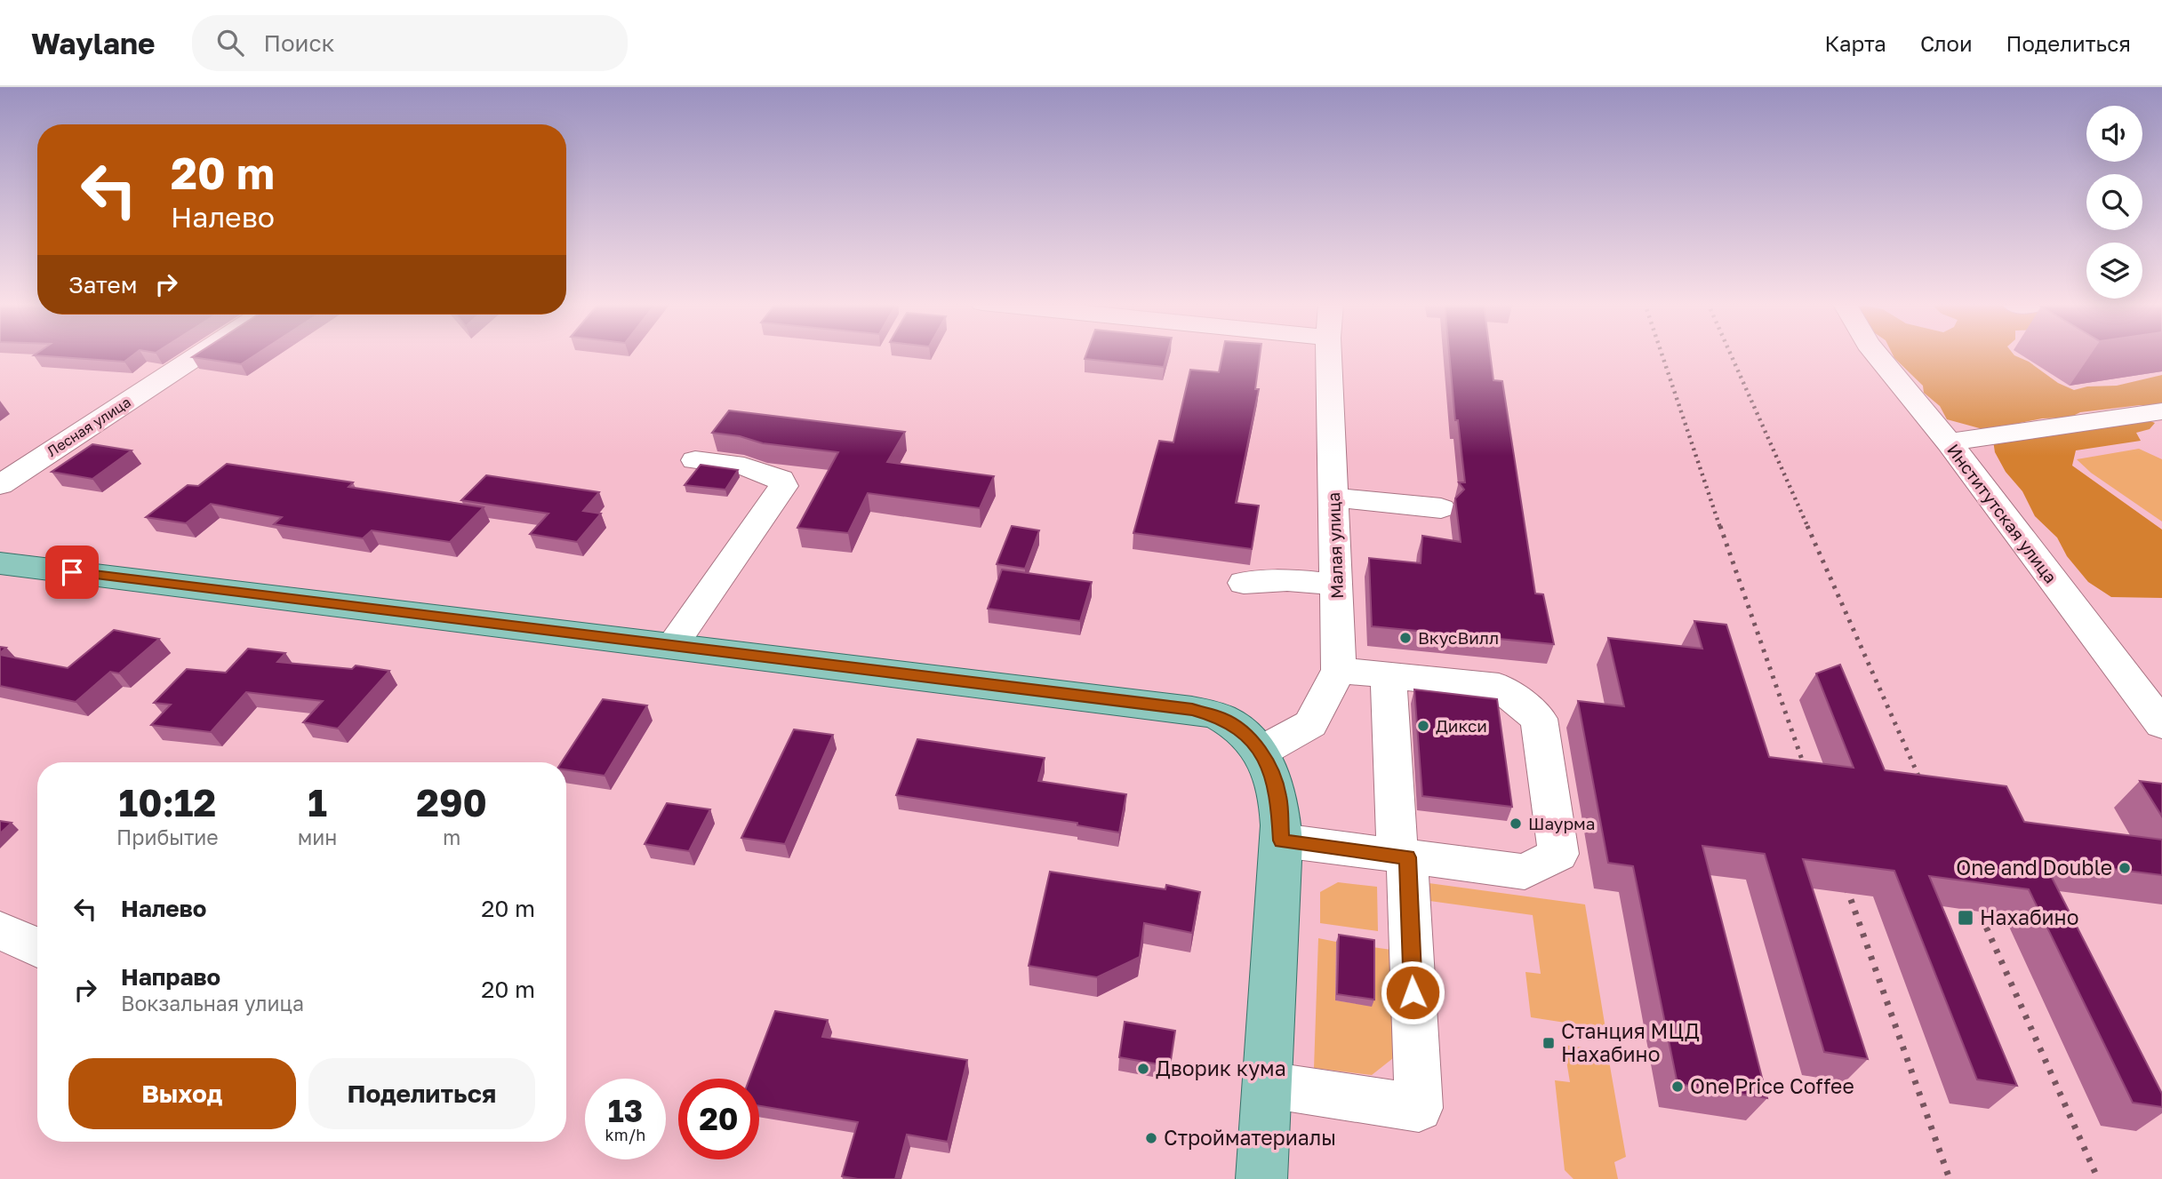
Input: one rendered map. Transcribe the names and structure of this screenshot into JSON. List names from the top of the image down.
{
  "streets": {
    "street": ["Лесная улица", "Институтская улица", "Малая улица"]
  },
  "places": {
    "other": [
      "ВкусВилл",
      "Дикси",
      "Шаурма",
      "One and Double",
      "Дворик кума",
      "One Price Coffee",
      "Стройматериалы"
    ],
    "transit": ["Нахабино", "Станция МЦД Нахабино"]
  },
  "page": {
    "header": "Waylane",
    "search": "Поиск",
    "nav": ["Карта", "Слои", "Поделиться"],
    "turn": ["20 m", "Налево"],
    "then": "Затем",
    "eta": [
      "10:12",
      "Прибытие",
      "1",
      "мин",
      "290",
      "m"
    ],
    "list": [
      {
        "name": "Налево",
        "value": "20 m"
      },
      {
        "name": "Направо",
        "note": "Вокзальная улица",
        "value": "20 m"
      }
    ],
    "buttons": ["Выход", "Поделиться"],
    "speed": "13 km/h",
    "limit": "20"
  }
}
